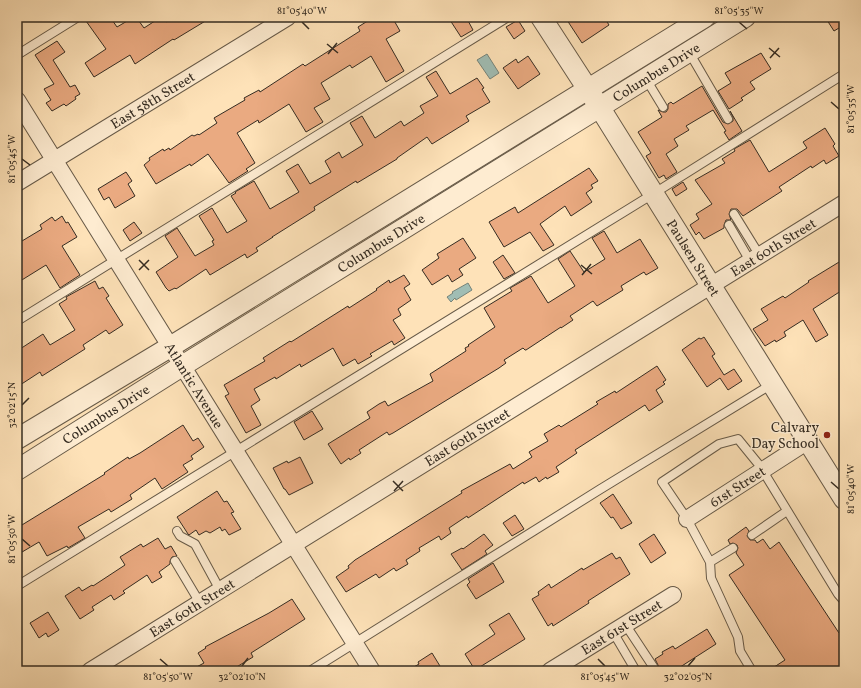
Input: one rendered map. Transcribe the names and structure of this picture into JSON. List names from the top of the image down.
{
  "streets": {
    "street": [
      "Columbus Drive",
      "East 58th Street",
      "East 60th Street",
      "Paulsen Street",
      "Atlantic Avenue",
      "61st Street",
      "East 61st Street"
    ]
  },
  "crossings": [
    ["Columbus Drive", "Paulsen Street"],
    ["Columbus Drive", "Atlantic Avenue"],
    ["East 58th Street", "Atlantic Avenue"],
    ["East 60th Street", "Paulsen Street"],
    ["East 60th Street", "Atlantic Avenue"],
    ["Paulsen Street", "61st Street"]
  ],
  "places": ["Calvary Day School"],
  "coordinates": [
    "81°05'40\"W",
    "81°05'35\"W",
    "81°05'45\"W",
    "32°02'15\"N",
    "81°05'50\"W",
    "32°02'10\"N",
    "32°02'05\"N"
  ]
}
